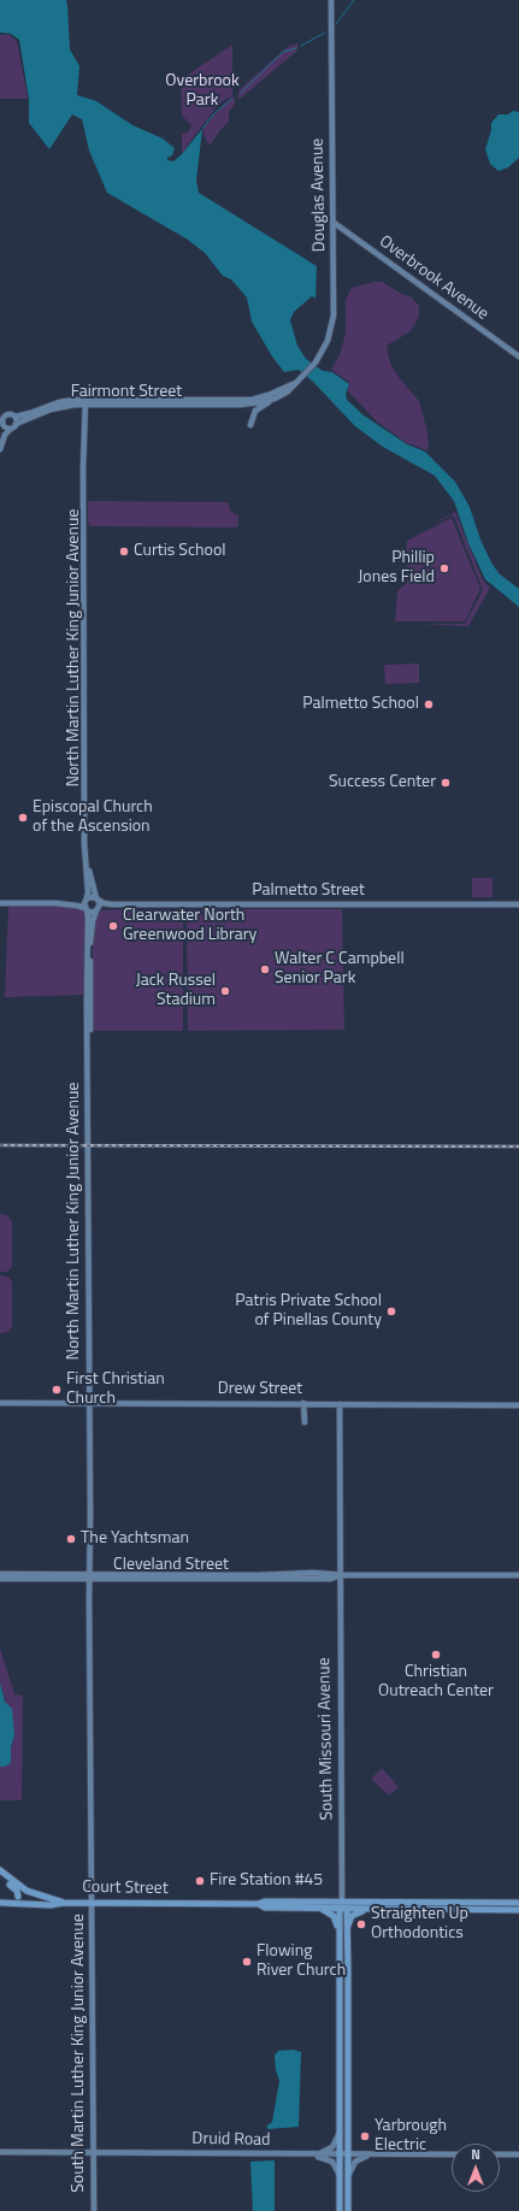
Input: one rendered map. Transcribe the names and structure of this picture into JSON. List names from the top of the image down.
{
  "streets": {
    "main road": ["South Missouri Avenue", "Court Street"],
    "street": [
      "Douglas Avenue",
      "Overbrook Avenue",
      "Fairmont Street",
      "North Martin Luther King Junior Avenue",
      "Palmetto Street",
      "Drew Street",
      "Cleveland Street",
      "South Martin Luther King Junior Avenue",
      "Druid Road"
    ]
  },
  "crossings": [
    ["Douglas Avenue", "Overbrook Avenue"],
    ["Douglas Avenue", "Fairmont Street"],
    ["Fairmont Street", "North Martin Luther King Junior Avenue"],
    ["North Martin Luther King Junior Avenue", "Palmetto Street"],
    ["North Martin Luther King Junior Avenue", "Drew Street"],
    ["North Martin Luther King Junior Avenue", "Cleveland Street"],
    ["North Martin Luther King Junior Avenue", "South Martin Luther King Junior Avenue"],
    ["Drew Street", "South Missouri Avenue"],
    ["Cleveland Street", "South Missouri Avenue"],
    ["Cleveland Street", "South Martin Luther King Junior Avenue"],
    ["South Missouri Avenue", "Court Street"],
    ["South Missouri Avenue", "Druid Road"],
    ["Court Street", "South Martin Luther King Junior Avenue"],
    ["South Martin Luther King Junior Avenue", "Druid Road"]
  ],
  "parks": ["Overbrook Park"],
  "places": [
    "Curtis School",
    "Phillip Jones Field",
    "Palmetto School",
    "Success Center",
    "Episcopal Church of the Ascension",
    "Clearwater North Greenwood Library",
    "Walter C Campbell Senior Park",
    "Jack Russel Stadium",
    "Patris Private School of Pinellas County",
    "First Christian Church",
    "The Yachtsman",
    "Christian Outreach Center",
    "Fire Station #45",
    "Straighten Up Orthodontics",
    "Flowing River Church",
    "Yarbrough Electric"
  ],
  "north": "top"
}
